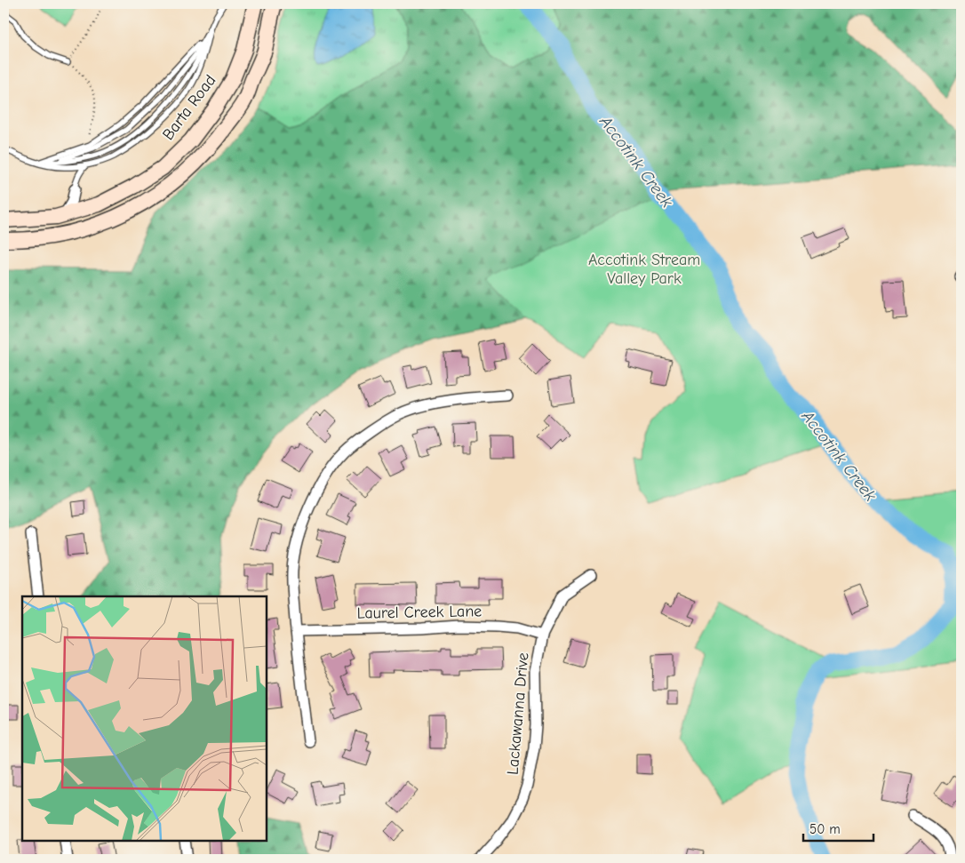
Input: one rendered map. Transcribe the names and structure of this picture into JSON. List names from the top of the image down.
{
  "streets": {
    "street": ["Barta Road", "Laurel Creek Lane", "Lackawanna Drive"]
  },
  "crossings": [
    ["Laurel Creek Lane", "Lackawanna Drive"]
  ],
  "water": ["Accotink Creek"],
  "parks": ["Accotink Stream Valley Park"],
  "scale_bar": "50 m"
}
